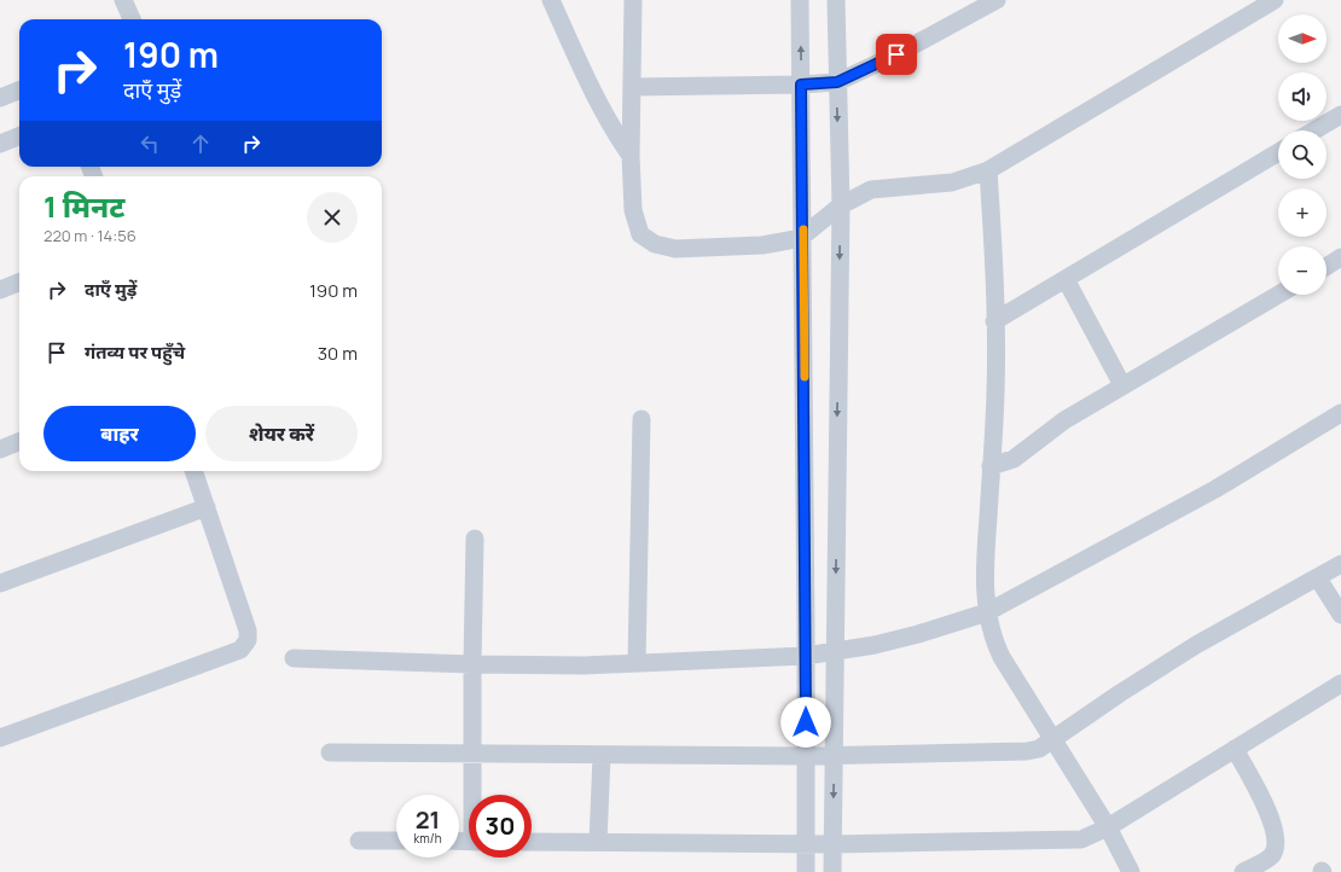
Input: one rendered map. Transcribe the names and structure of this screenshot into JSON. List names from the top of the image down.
{
  "north": "right",
  "page": {
    "map_buttons": ["+", "−"],
    "turn": ["190 m", "दाएँ मुड़ें"],
    "heading": ["1 मिनट", "220 m · 14:56"],
    "list": [
      {
        "name": "दाएँ मुड़ें",
        "value": "190 m"
      },
      {
        "name": "गंतव्य पर पहुँचे",
        "value": "30 m"
      }
    ],
    "buttons": ["बाहर", "शेयर करें"],
    "speed": "21 km/h",
    "limit": "30"
  }
}
